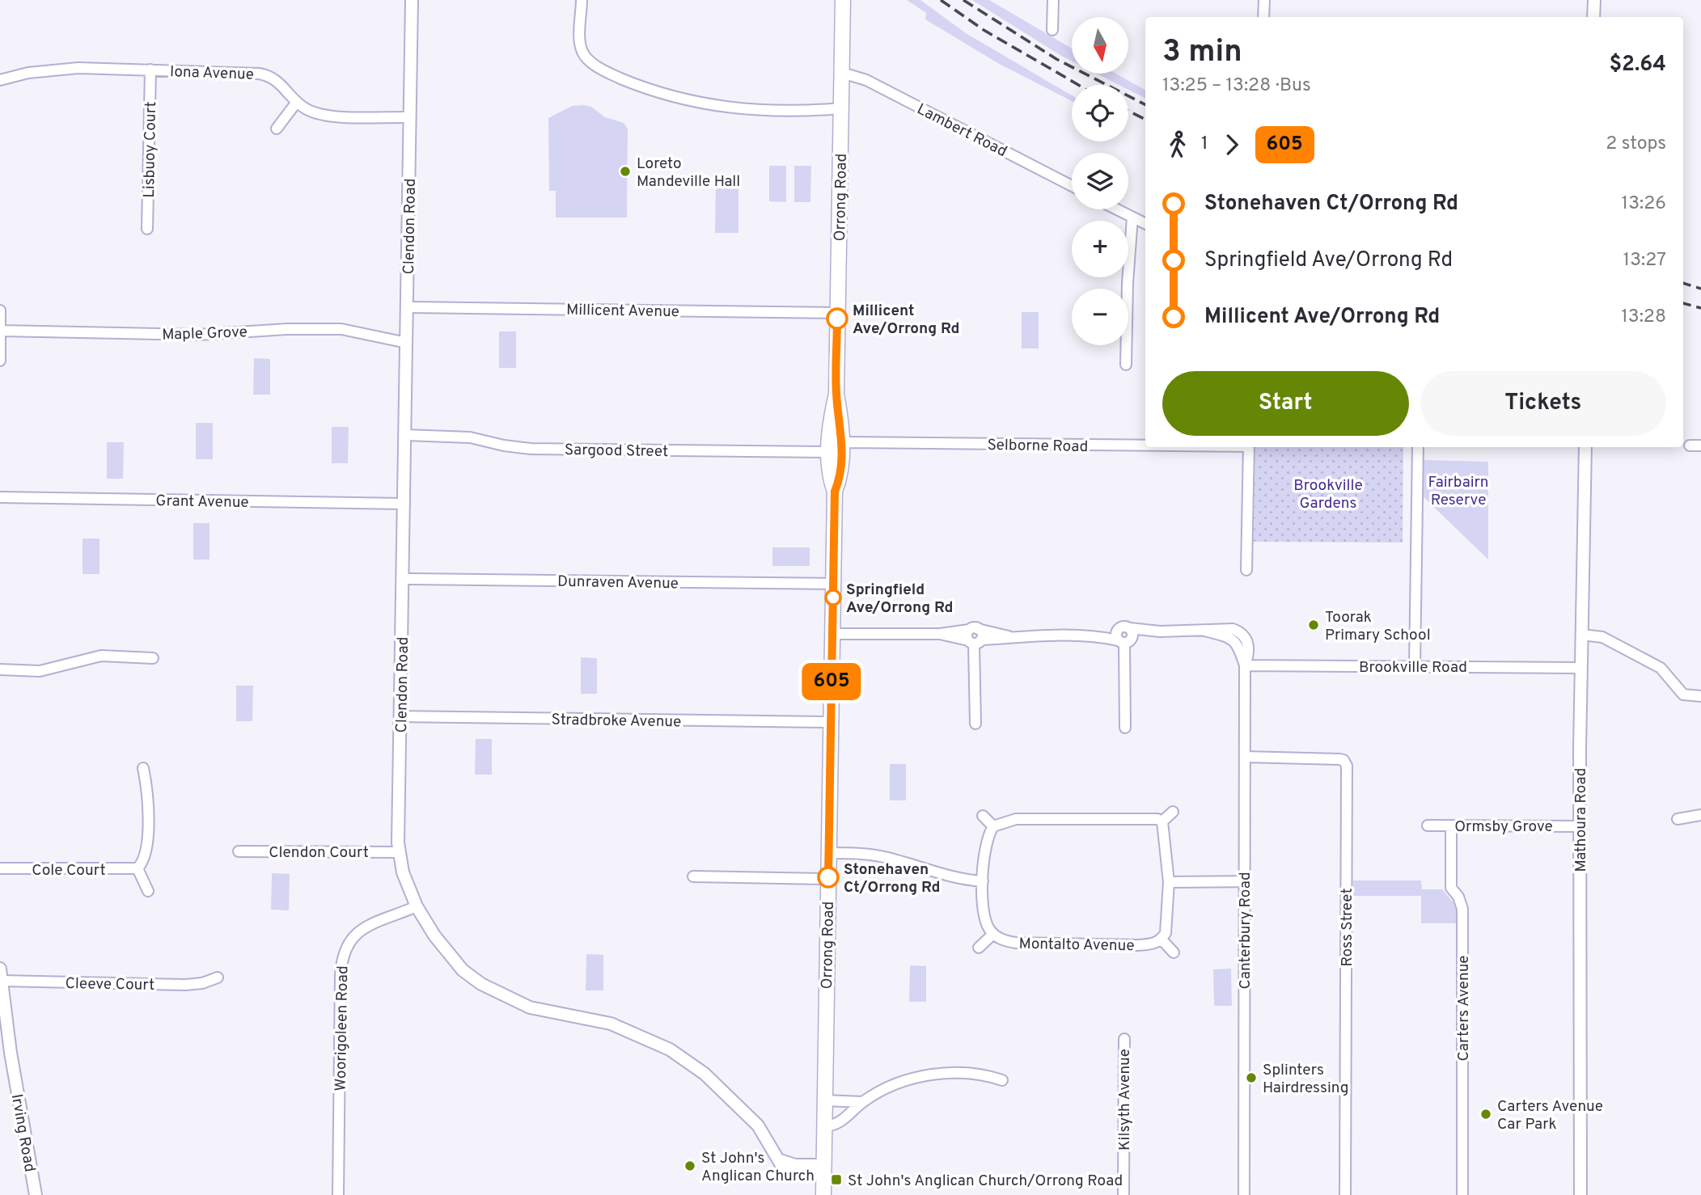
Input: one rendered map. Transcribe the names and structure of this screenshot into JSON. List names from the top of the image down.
{
  "streets": {
    "main road": ["Orrong Road"],
    "street": [
      "Iona Avenue",
      "Lambert Road",
      "Lisbuoy Court",
      "Clendon Road",
      "Millicent Avenue",
      "Maple Grove",
      "Selborne Road",
      "Sargood Street",
      "Grant Avenue",
      "Dunraven Avenue",
      "Brookville Road",
      "Stradbroke Avenue",
      "Mathoura Road",
      "Ormsby Grove",
      "Clendon Court",
      "Cole Court",
      "Ross Street",
      "Canterbury Road",
      "Montalto Avenue",
      "Cleeve Court",
      "Carters Avenue",
      "Woorigoleen Road",
      "Kilsyth Avenue",
      "Irving Road"
    ]
  },
  "crossings": [
    ["Iona Avenue", "Lisbuoy Court"],
    ["Iona Avenue", "Clendon Road"],
    ["Lambert Road", "Orrong Road"],
    ["Orrong Road", "Clendon Road"],
    ["Orrong Road", "Millicent Avenue"],
    ["Orrong Road", "Selborne Road"],
    ["Orrong Road", "Sargood Street"],
    ["Orrong Road", "Dunraven Avenue"],
    ["Orrong Road", "Stradbroke Avenue"],
    ["Clendon Road", "Millicent Avenue"],
    ["Clendon Road", "Maple Grove"],
    ["Clendon Road", "Sargood Street"],
    ["Clendon Road", "Grant Avenue"],
    ["Clendon Road", "Dunraven Avenue"],
    ["Clendon Road", "Stradbroke Avenue"],
    ["Clendon Road", "Clendon Court"],
    ["Clendon Road", "Woorigoleen Road"],
    ["Selborne Road", "Sargood Street"],
    ["Brookville Road", "Mathoura Road"],
    ["Brookville Road", "Canterbury Road"],
    ["Mathoura Road", "Ormsby Grove"],
    ["Ormsby Grove", "Carters Avenue"],
    ["Ross Street", "Canterbury Road"],
    ["Cleeve Court", "Irving Road"]
  ],
  "parks": ["Fairbairn Reserve", "Brookville Gardens"],
  "places": {
    "other": [
      "Loreto Mandeville Hall",
      "Millicent Ave/Orrong Rd",
      "Springfield Ave/Orrong Rd",
      "Toorak Primary School",
      "Stonehaven Ct/Orrong Rd",
      "Splinters Hairdressing",
      "Carters Avenue Car Park",
      "St John's Anglican Church"
    ],
    "transit": ["St John's Anglican Church/Orrong Road"]
  },
  "lines": ["bus line 605"],
  "north": "bottom",
  "page": {
    "on_map": "605",
    "map_buttons": ["+", "−"],
    "heading": ["3 min", "13:25 – 13:28 · Bus", "$2.64"],
    "legs": ["1", "605", "2 stops"],
    "list": [
      {
        "name": "Stonehaven Ct/Orrong Rd",
        "value": "13:26"
      },
      {
        "name": "Springfield Ave/Orrong Rd",
        "value": "13:27"
      },
      {
        "name": "Millicent Ave/Orrong Rd",
        "value": "13:28"
      }
    ],
    "buttons": ["Start", "Tickets"]
  }
}
